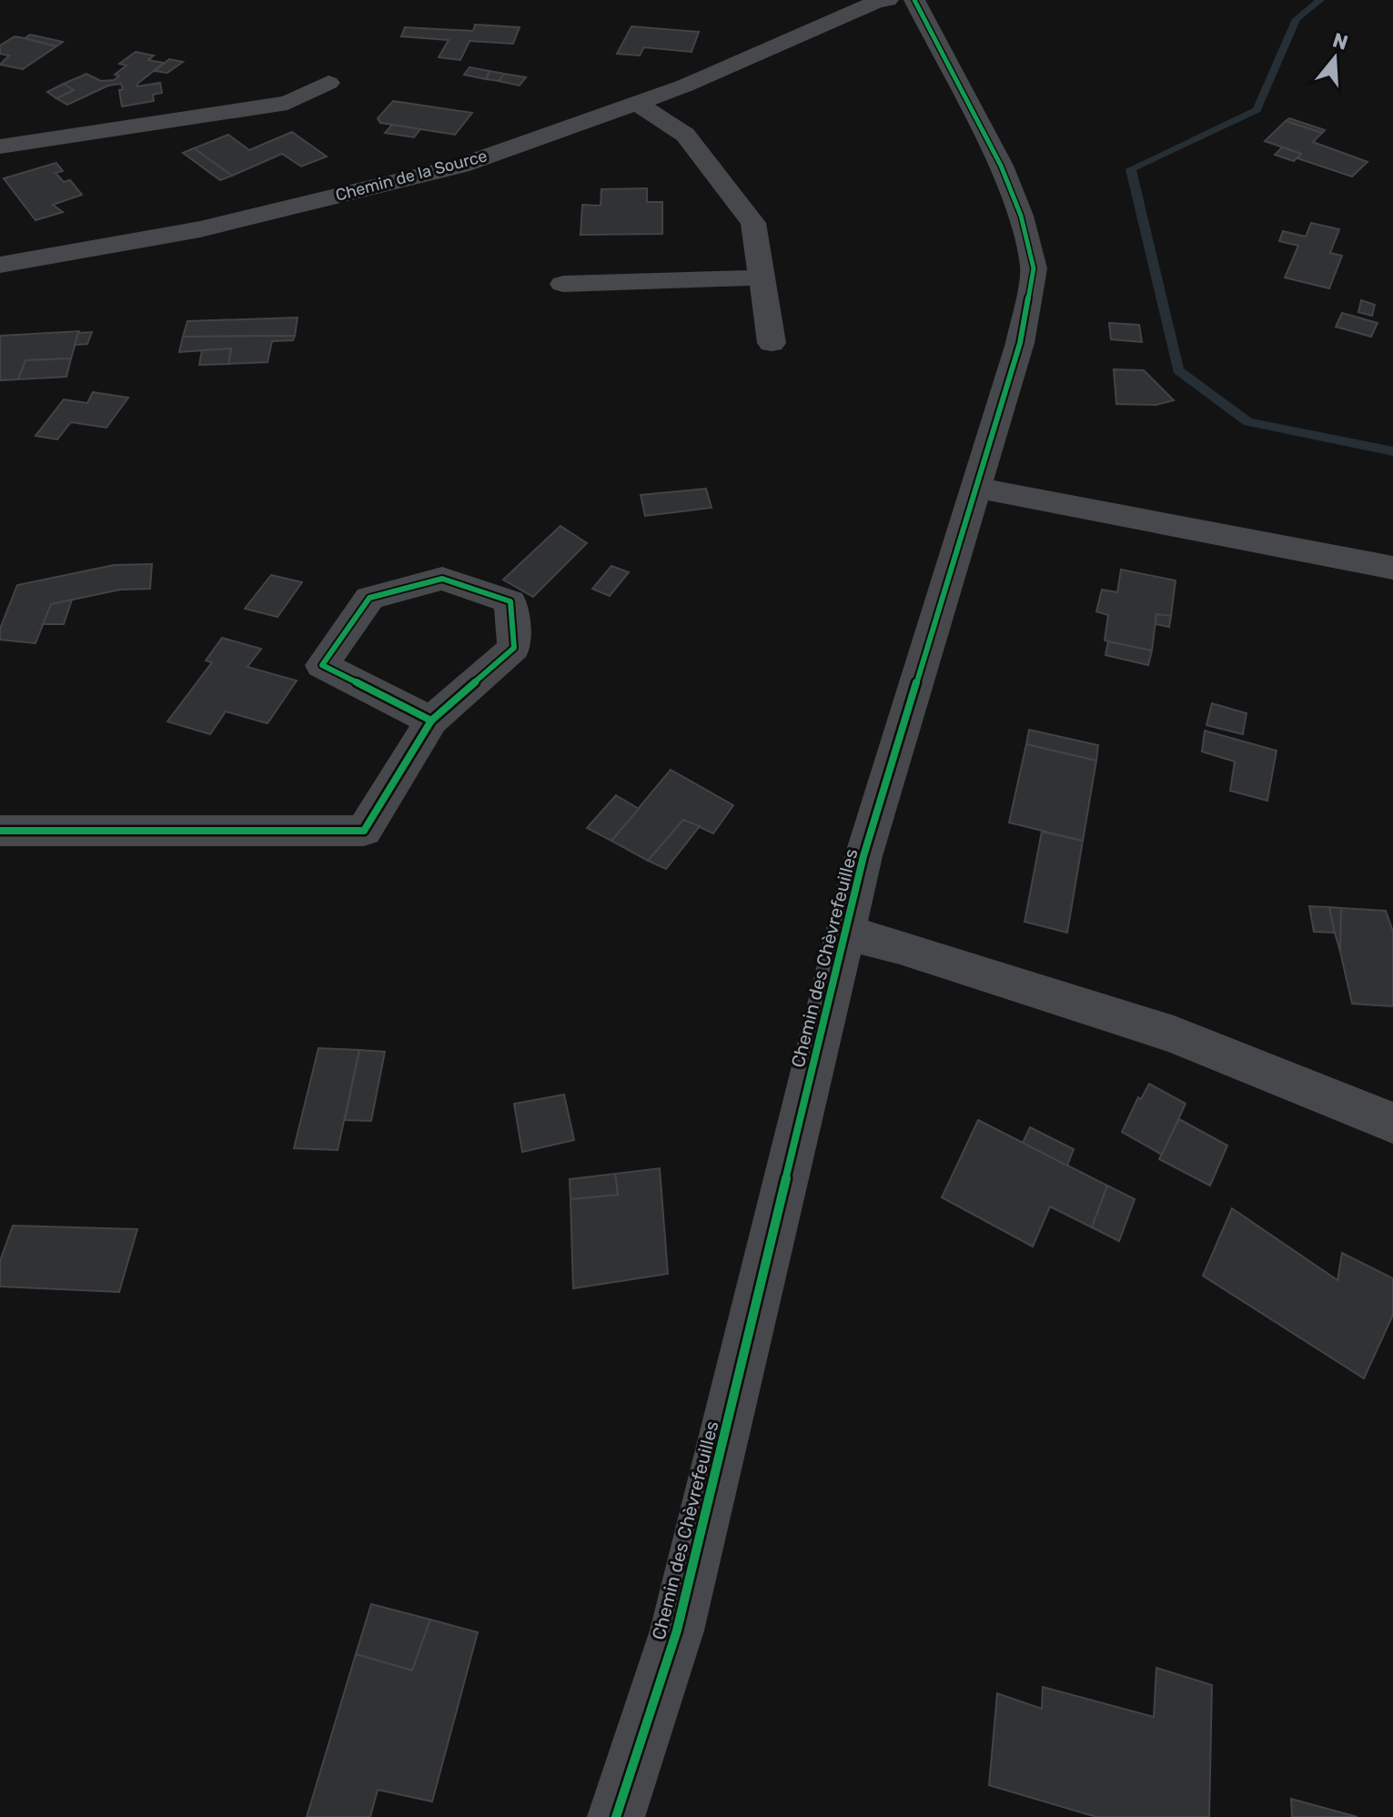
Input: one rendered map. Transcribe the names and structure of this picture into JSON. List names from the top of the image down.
{
  "streets": {
    "street": ["Chemin de la Source", "Chemin des Chèvrefeuilles"]
  },
  "north": "top"
}
